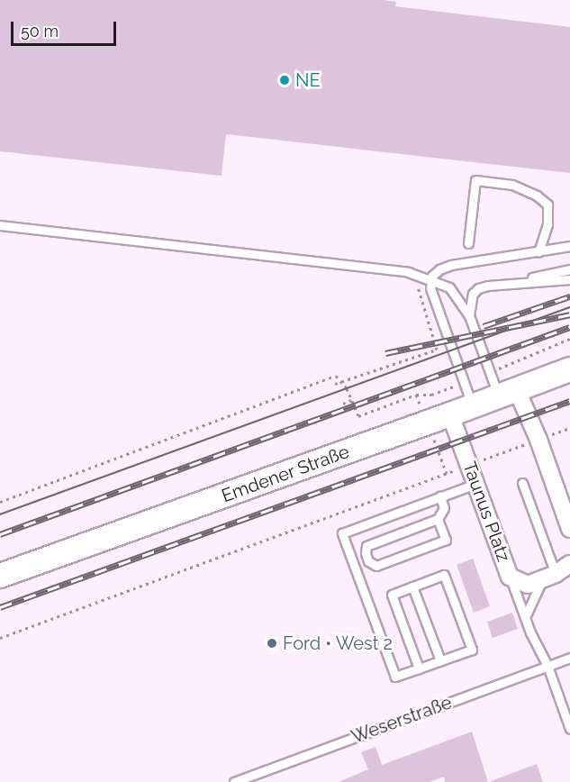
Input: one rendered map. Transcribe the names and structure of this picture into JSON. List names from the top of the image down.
{
  "streets": {
    "street": ["Emdener Straße", "Taunus Platz"],
    "lane": ["Weserstraße"]
  },
  "crossings": [
    ["Emdener Straße", "Taunus Platz"]
  ],
  "places": ["NE", "Ford • West 2"],
  "scale_bar": "50 m"
}
